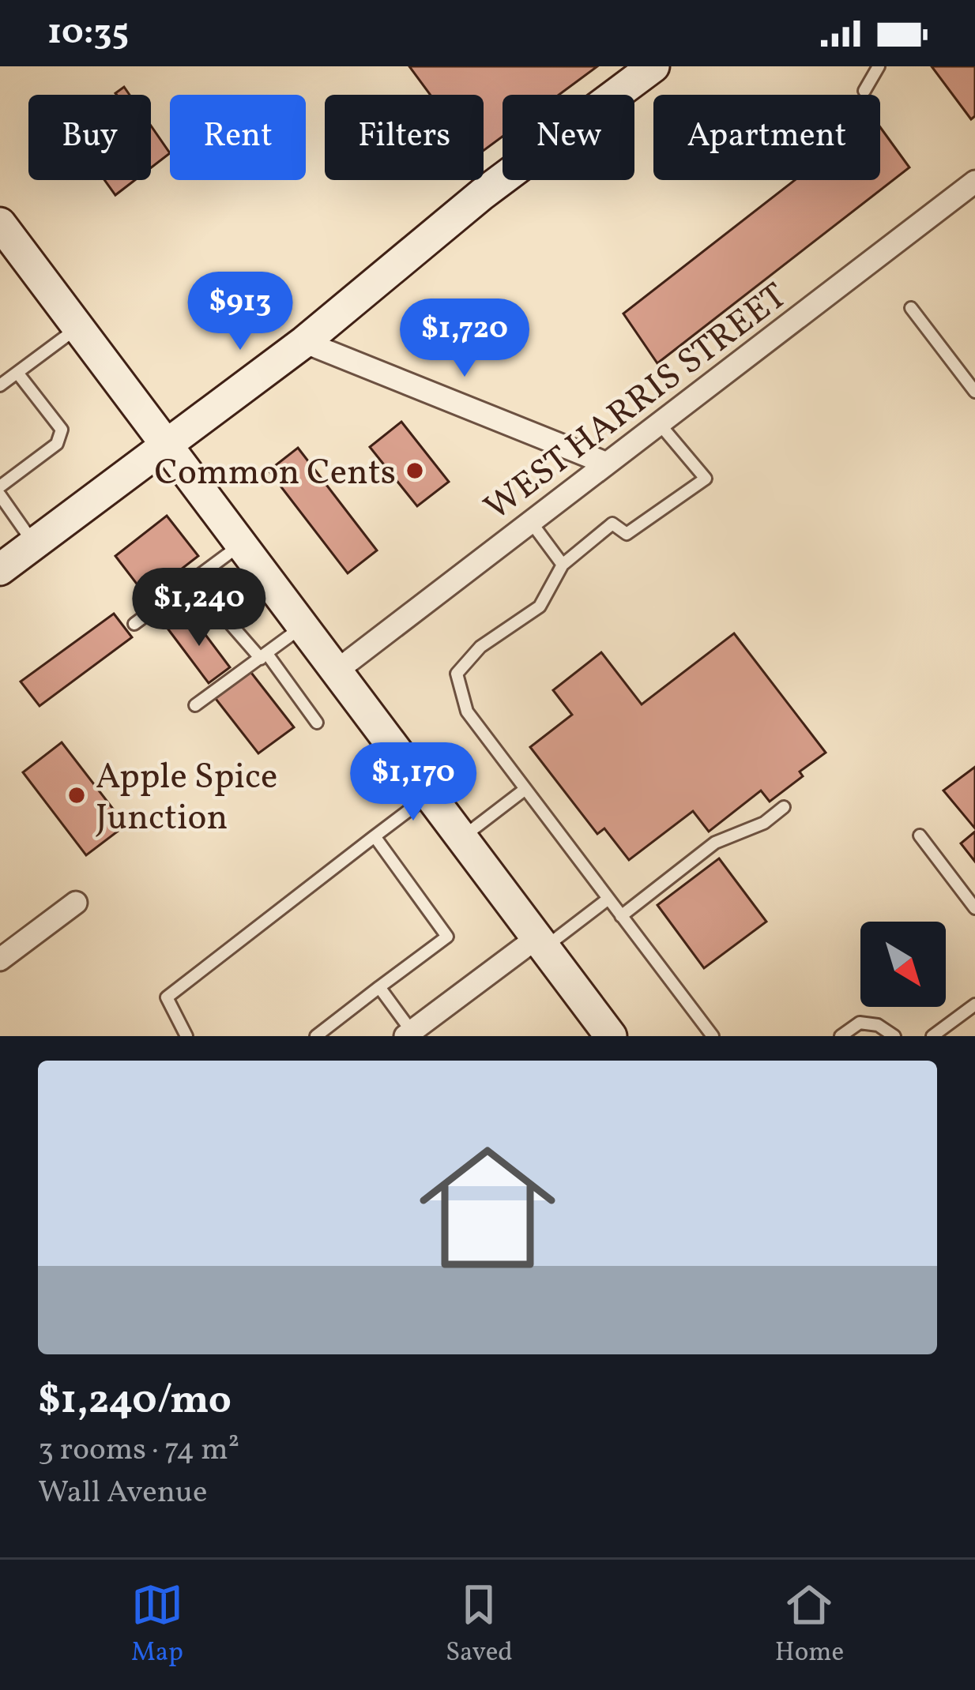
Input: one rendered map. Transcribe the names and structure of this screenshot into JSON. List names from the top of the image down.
{
  "streets": {
    "street": ["WEST HARRIS STREET"]
  },
  "places": ["Common Cents", "Apple Spice Junction"],
  "north": "bottom right",
  "page": {
    "status": "10:35",
    "chip": [
      "Buy",
      "Rent",
      "Filters",
      "New",
      "Apartment"
    ],
    "price": [
      "$913",
      "$1,720",
      "$1,240",
      "$1,170"
    ],
    "list": [
      {
        "name": "$1,240/mo",
        "note": "3 rooms · 74 m² · Wall Avenue"
      }
    ],
    "tabs": ["Map", "Saved", "Home"]
  }
}
